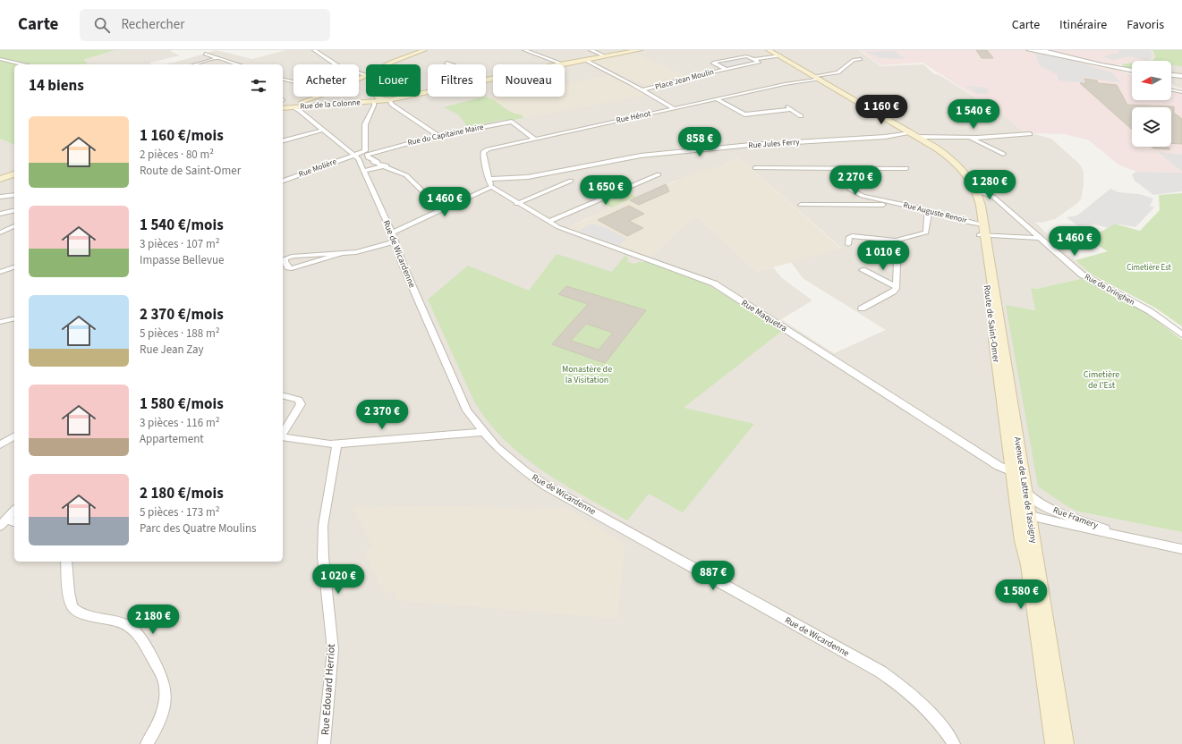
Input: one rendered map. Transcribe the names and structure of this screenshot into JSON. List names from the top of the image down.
{
  "streets": {
    "main road": ["Rue de la Colonne", "Avenue de Lattre de Tassigny"],
    "street": [
      "Place Jean Moulin",
      "Rue Hénot",
      "Rue du Capitaine Maire",
      "Rue Jules Ferry",
      "Rue Molière",
      "Rue Auguste Renoir",
      "Rue de Wicardenne",
      "Rue de Dringhen",
      "Rue Maquetra",
      "Rue Framery",
      "Rue Edouard Herriot"
    ]
  },
  "crossings": [
    ["Rue de la Colonne", "Rue de Wicardenne"],
    ["Rue Hénot", "Rue du Capitaine Maire"],
    ["Rue Hénot", "Rue Jules Ferry"],
    ["Rue Hénot", "Rue Maquetra"],
    ["Rue Molière", "Rue de Wicardenne"],
    ["Rue Maquetra", "Avenue de Lattre de Tassigny"],
    ["Avenue de Lattre de Tassigny", "Rue Framery"]
  ],
  "parks": ["Cimetière Est", "Monastère de la Visitation", "Cimetière de l'Est"],
  "north": "left",
  "page": {
    "header": "Carte",
    "search": "Rechercher",
    "nav": ["Carte", "Itinéraire", "Favoris"],
    "chip": [
      "Acheter",
      "Louer",
      "Filtres",
      "Nouveau"
    ],
    "heading": "14 biens",
    "price": [
      "1 160 €",
      "1 540 €",
      "858 €",
      "2 270 €",
      "1 280 €",
      "1 650 €",
      "1 460 €",
      "1 460 €",
      "1 010 €",
      "2 370 €",
      "887 €",
      "1 020 €",
      "1 580 €",
      "2 180 €"
    ],
    "list": [
      {
        "name": "1 160 €/mois",
        "note": "2 pièces · 80 m² · Route de Saint-Omer"
      },
      {
        "name": "1 540 €/mois",
        "note": "3 pièces · 107 m² · Impasse Bellevue"
      },
      {
        "name": "2 370 €/mois",
        "note": "5 pièces · 188 m² · Rue Jean Zay"
      },
      {
        "name": "1 580 €/mois",
        "note": "3 pièces · 116 m² · Appartement"
      },
      {
        "name": "2 180 €/mois",
        "note": "5 pièces · 173 m² · Parc des Quatre Moulins"
      }
    ]
  }
}
